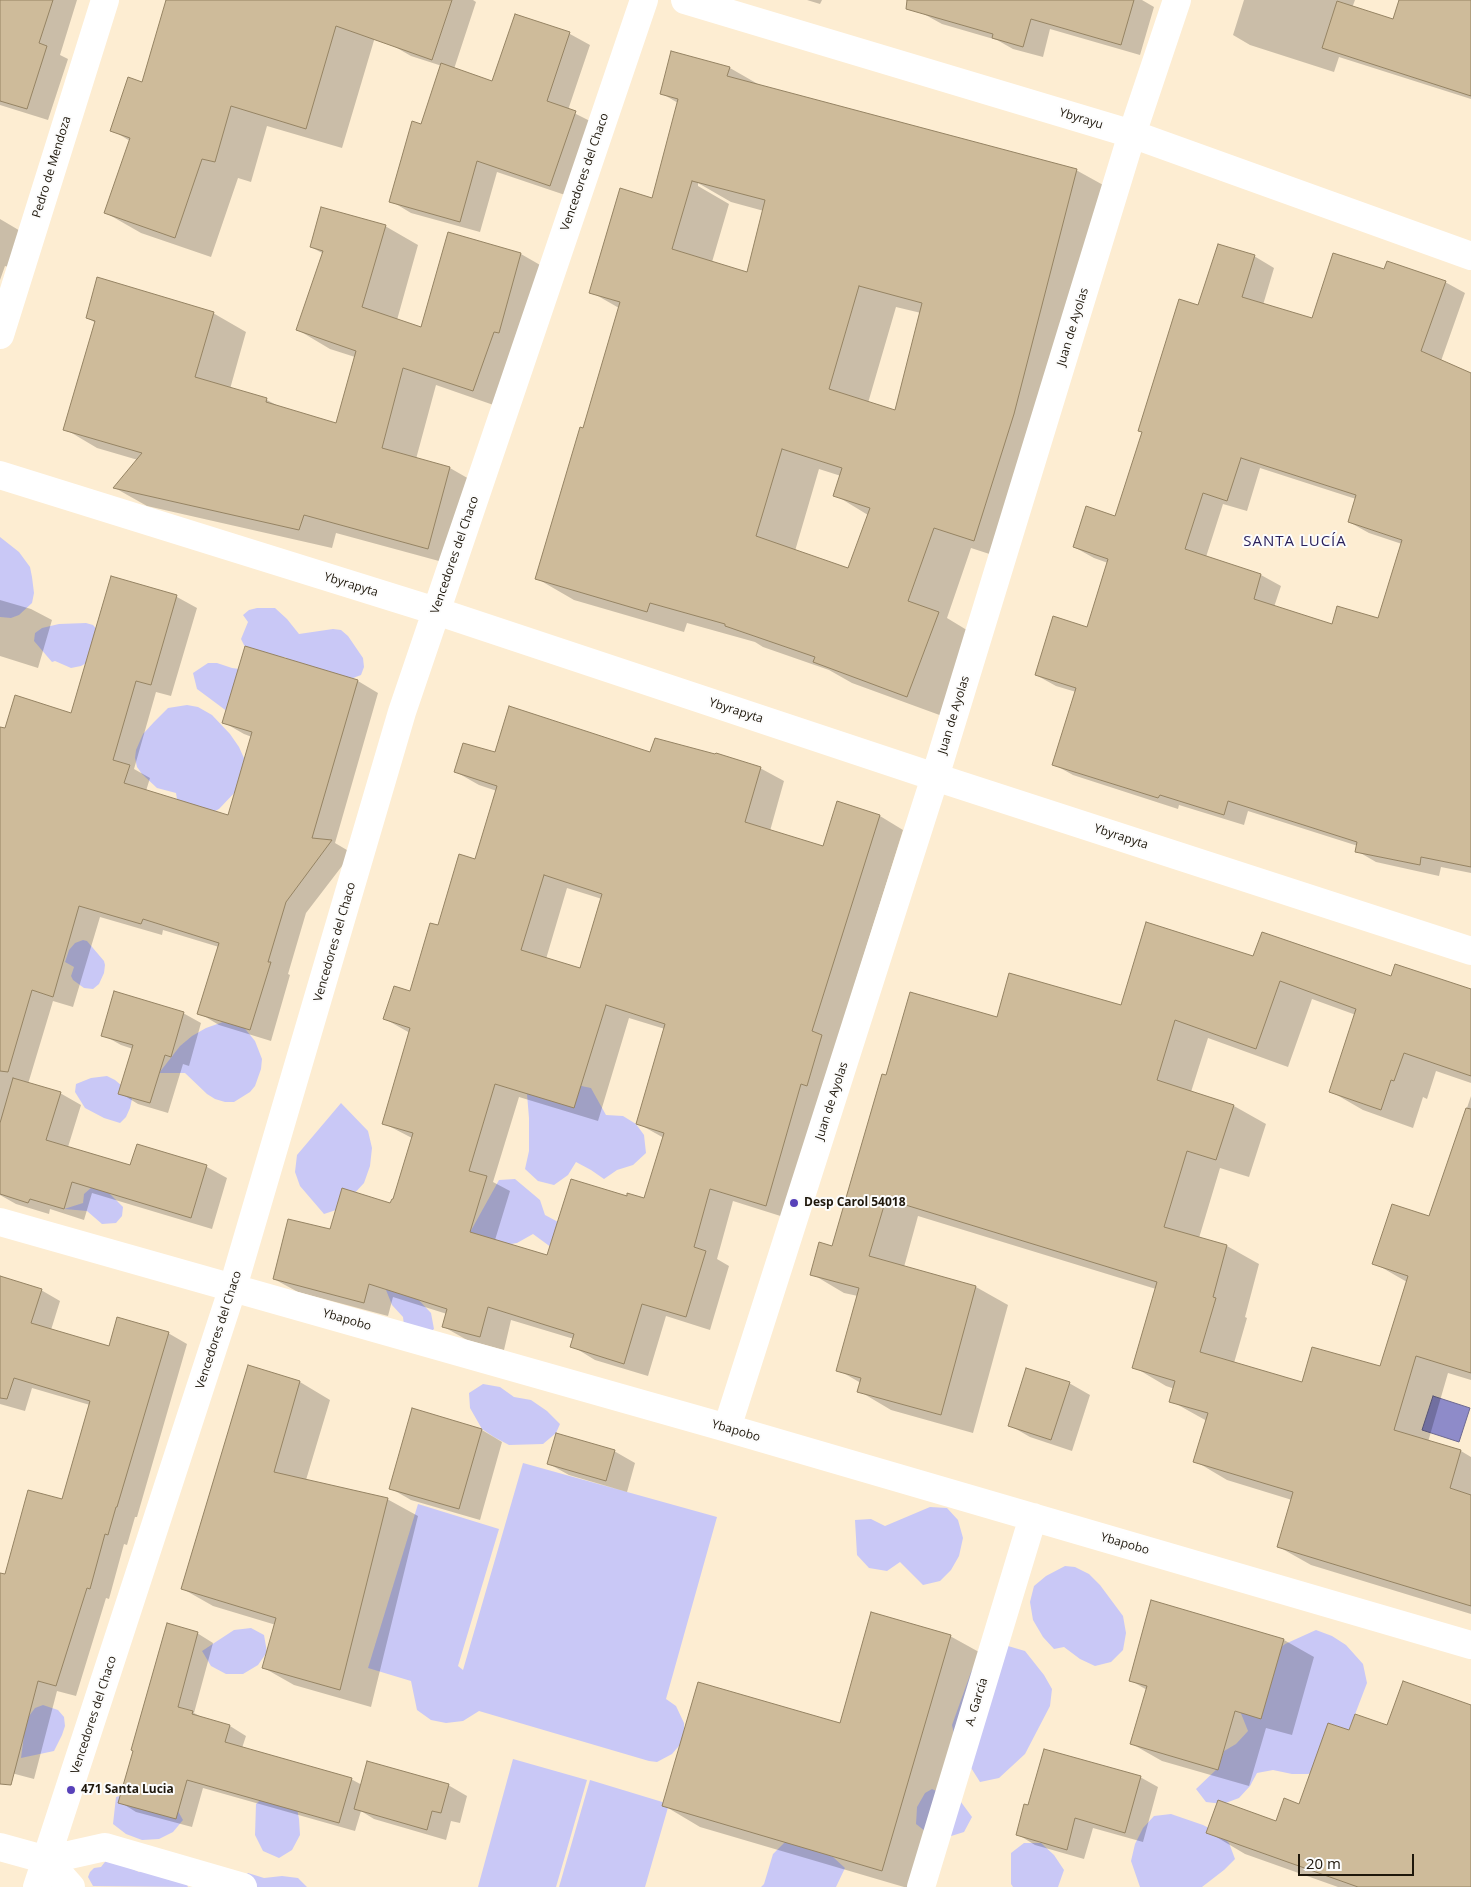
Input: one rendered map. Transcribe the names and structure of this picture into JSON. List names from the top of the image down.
{
  "streets": {
    "street": [
      "Ybyrayu",
      "Pedro de Mendoza",
      "Vencedores del Chaco",
      "Juan de Ayolas",
      "Ybyrapyta",
      "Ybapobo",
      "A. García"
    ]
  },
  "crossings": [
    ["Ybyrayu", "Juan de Ayolas"],
    ["Vencedores del Chaco", "Ybyrapyta"],
    ["Vencedores del Chaco", "Ybapobo"],
    ["Juan de Ayolas", "Ybyrapyta"],
    ["Juan de Ayolas", "Ybapobo"],
    ["Ybapobo", "A. García"]
  ],
  "districts": ["SANTA LUCÍA"],
  "places": ["Desp Carol 54018", "471 Santa Lucia"],
  "scale_bar": "20 m"
}
